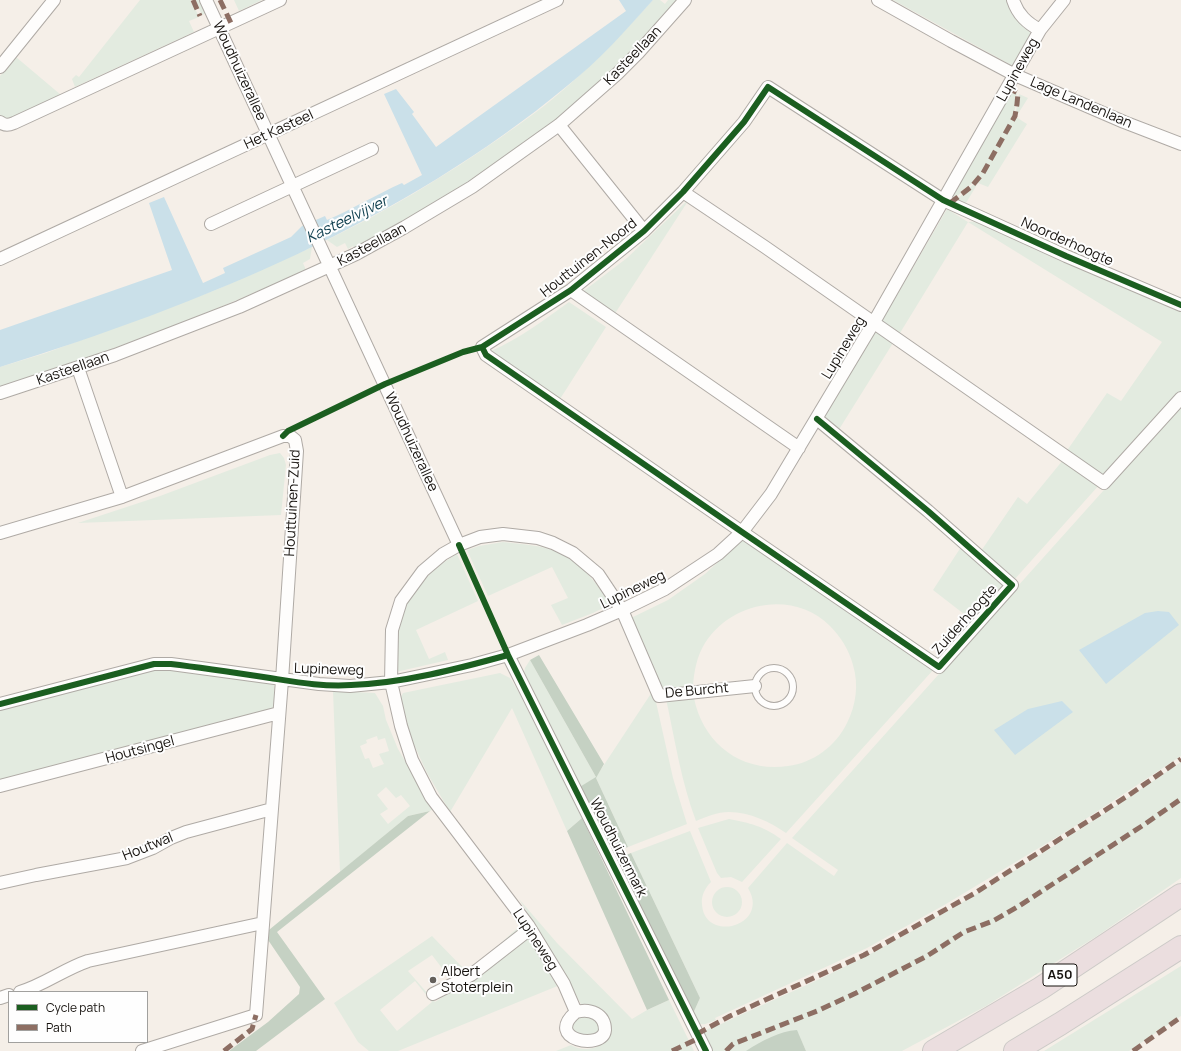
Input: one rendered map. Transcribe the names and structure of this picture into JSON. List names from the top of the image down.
{
  "streets": {
    "highway": ["A50"],
    "street": [
      "Kasteellaan",
      "Lupineweg",
      "Woudhuizerallee",
      "Lage Landenlaan",
      "Het Kasteel",
      "Noorderhoogte",
      "Houttuinen-Noord",
      "Houttuinen-Zuid",
      "Zuiderhoogte",
      "De Burcht",
      "Houtsingel",
      "Houtwal",
      "Woudhuizermark"
    ]
  },
  "crossings": [
    ["Kasteellaan", "Woudhuizerallee"],
    ["Kasteellaan", "Houttuinen-Noord"],
    ["Lupineweg", "Lage Landenlaan"],
    ["Lupineweg", "Noorderhoogte"],
    ["Lupineweg", "Houttuinen-Noord"],
    ["Lupineweg", "Houttuinen-Zuid"],
    ["Lupineweg", "Zuiderhoogte"],
    ["Lupineweg", "De Burcht"],
    ["Lupineweg", "Woudhuizermark"],
    ["Woudhuizerallee", "Het Kasteel"],
    ["Noorderhoogte", "Houttuinen-Noord"],
    ["Houttuinen-Noord", "Zuiderhoogte"]
  ],
  "water": ["Kasteelvijver"],
  "places": ["Albert Stoterplein"],
  "legend": ["Cycle path", "Path"]
}
